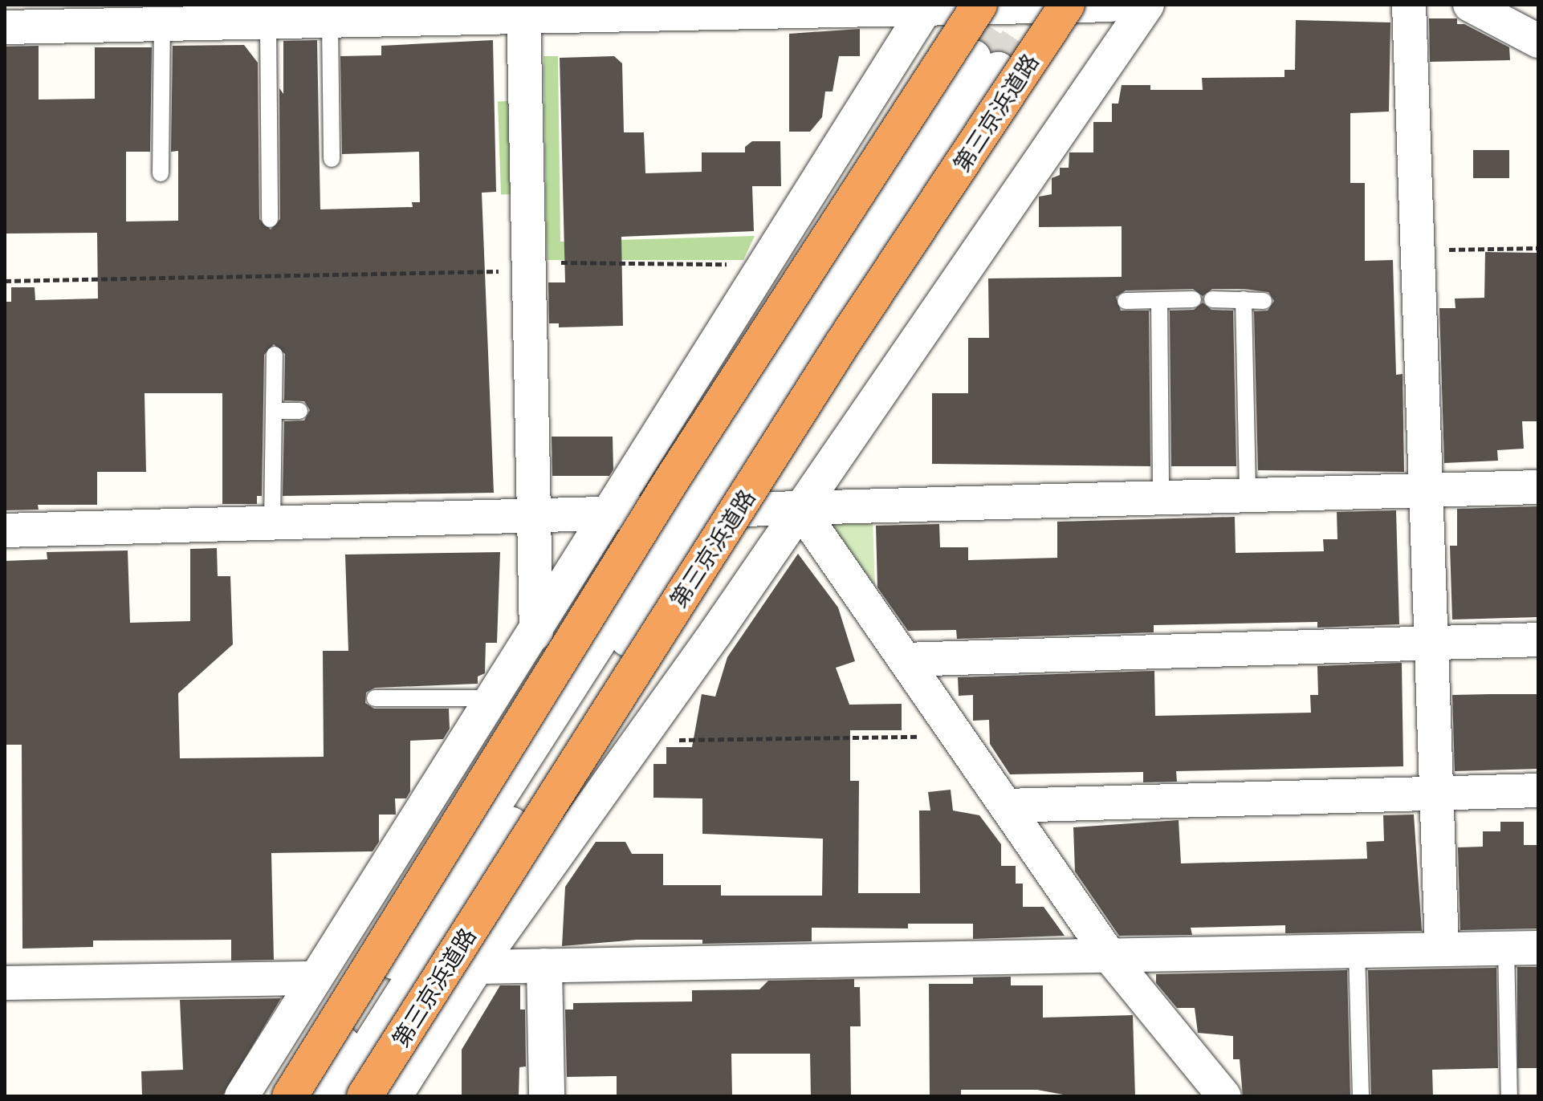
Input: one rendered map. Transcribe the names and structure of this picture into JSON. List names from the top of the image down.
{
  "streets": {
    "highway": ["第三京浜道路"]
  }
}
